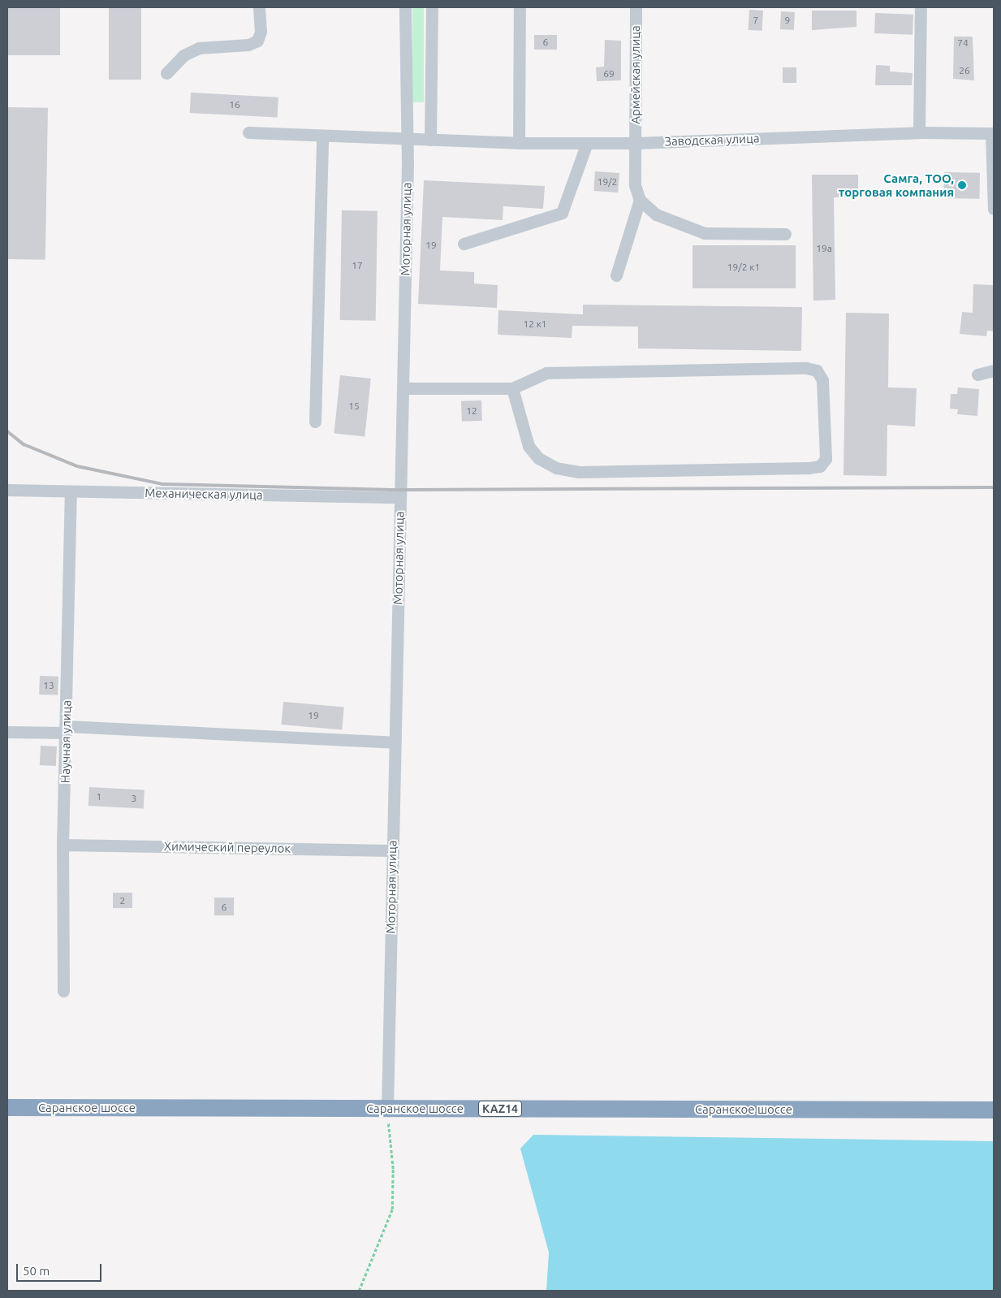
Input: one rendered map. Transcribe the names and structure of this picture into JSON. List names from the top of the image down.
{
  "streets": {
    "highway": ["Саранское шоссе", "KAZ14"],
    "street": [
      "Армейская улица",
      "Заводская улица",
      "Моторная улица",
      "Механическая улица",
      "Научная улица",
      "Химический переулок"
    ]
  },
  "crossings": [
    ["Армейская улица", "Заводская улица"],
    ["Заводская улица", "Моторная улица"],
    ["Моторная улица", "Механическая улица"],
    ["Моторная улица", "Химический переулок"],
    ["Моторная улица", "Саранское шоссе"],
    ["Механическая улица", "Научная улица"],
    ["Научная улица", "Химический переулок"]
  ],
  "places": ["Самга, ТОО, торговая компания"],
  "house_numbers": [
    "7",
    "9",
    "6",
    "74",
    "26",
    "69",
    "16",
    "19/2",
    "19",
    "19а",
    "17",
    "19/2 к1",
    "12 к1",
    "15",
    "12",
    "13",
    "19",
    "1",
    "3",
    "2",
    "6"
  ],
  "scale_bar": "50 m"
}
